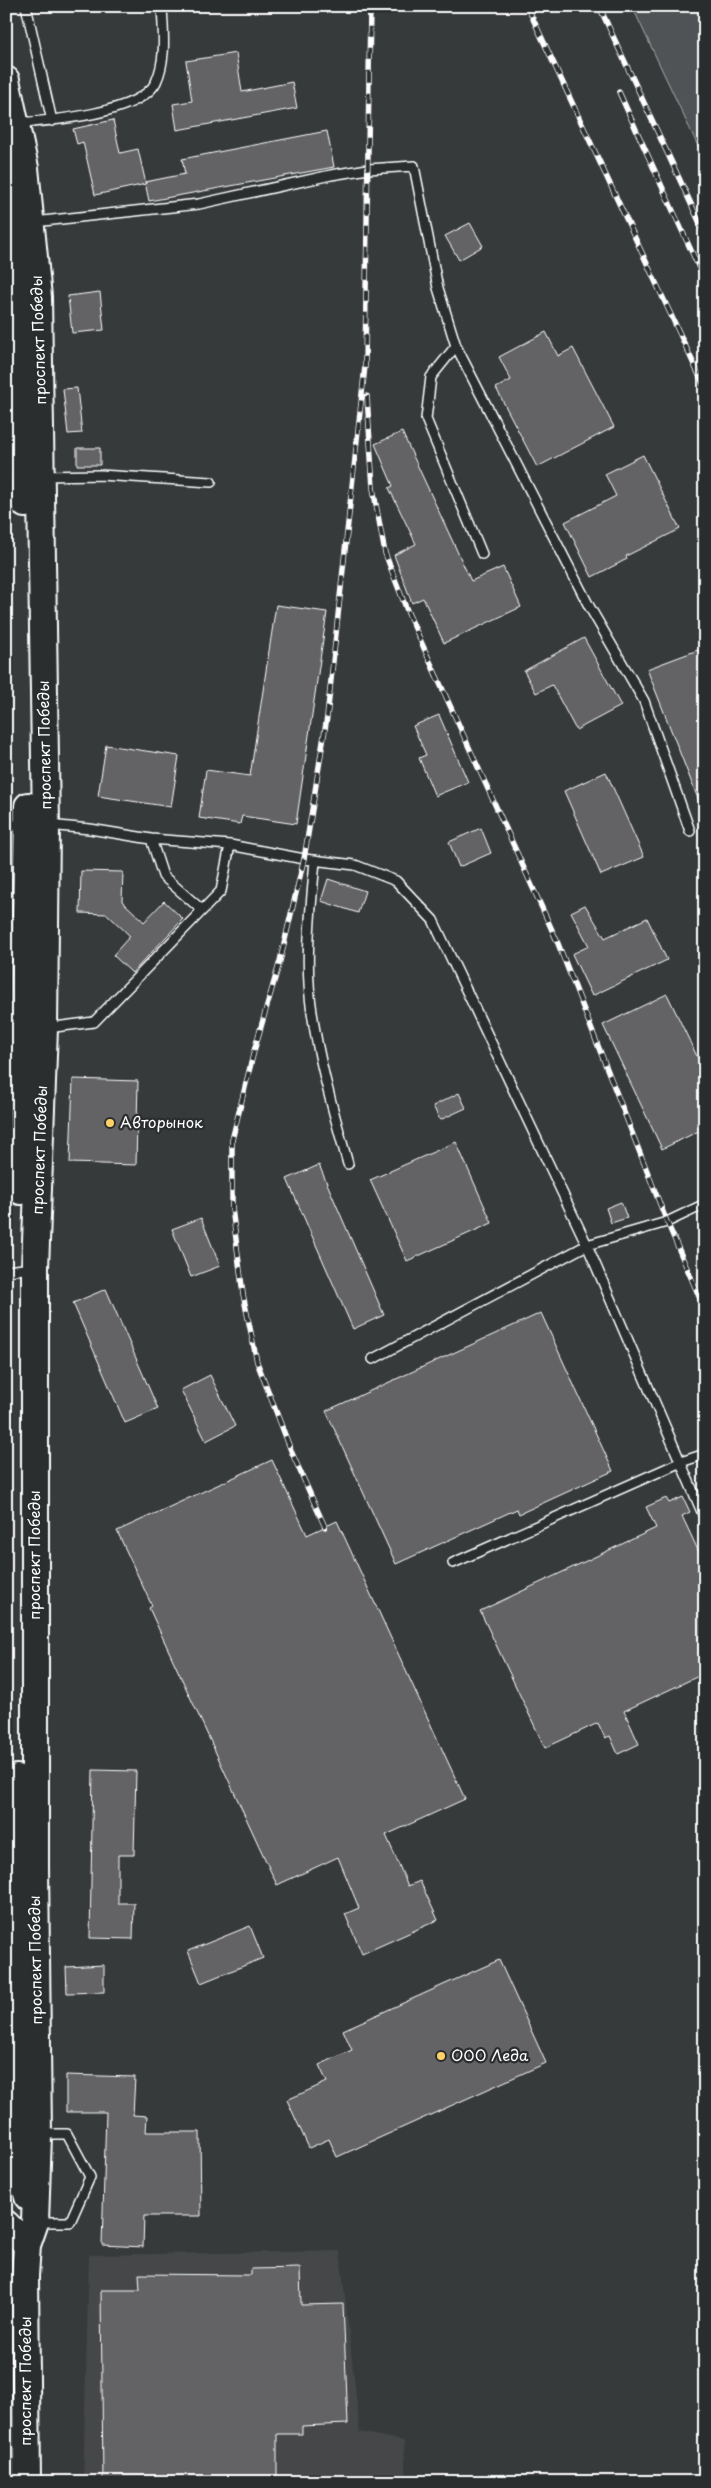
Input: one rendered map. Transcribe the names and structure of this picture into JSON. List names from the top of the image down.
{
  "streets": {
    "main road": ["проспект Победы"]
  },
  "places": ["Авторынок", "ООО Леда"]
}
